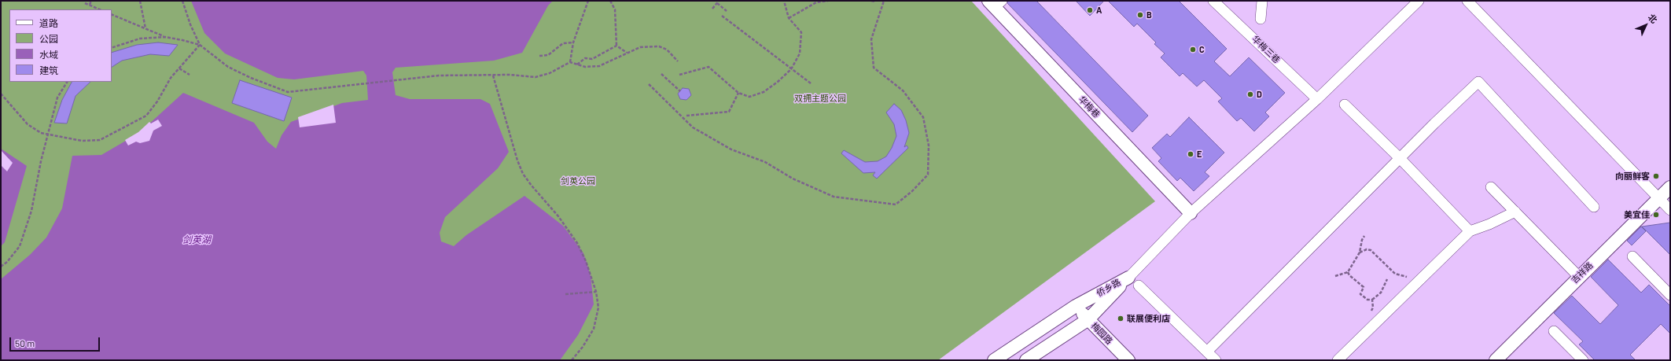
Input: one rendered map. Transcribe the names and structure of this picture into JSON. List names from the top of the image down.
{
  "streets": {
    "street": [
      "华梅三巷",
      "华梅巷",
      "吉祥路",
      "侨乡路",
      "梅园路"
    ]
  },
  "crossings": [
    ["侨乡路", "梅园路"]
  ],
  "water": ["剑英湖"],
  "parks": ["双拥主题公园", "剑英公园"],
  "places": [
    "A",
    "B",
    "C",
    "D",
    "E",
    "向丽鲜客",
    "美宜佳",
    "联展便利店"
  ],
  "legend": [
    "道路",
    "公园",
    "水域",
    "建筑"
  ],
  "scale_bar": "50 m",
  "north": "top right"
}
